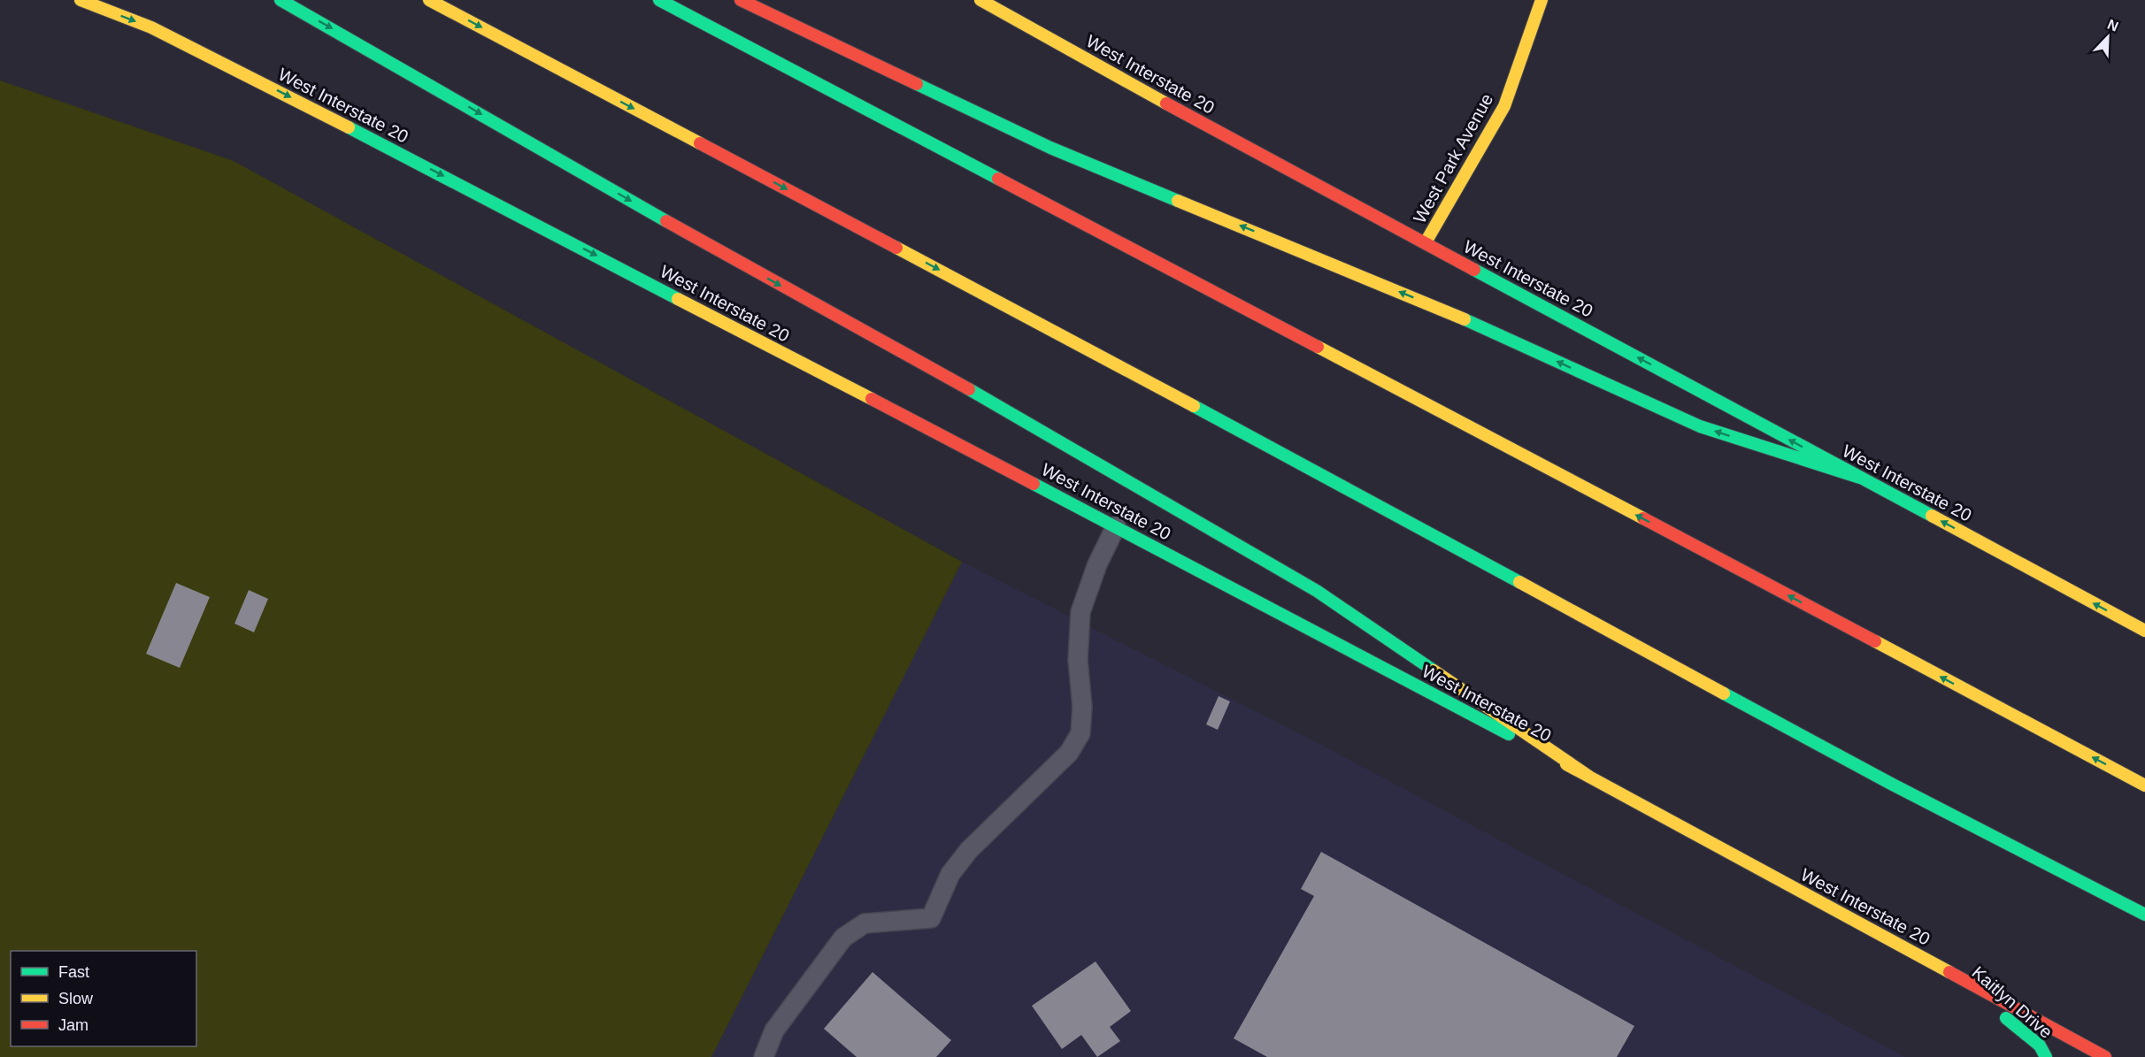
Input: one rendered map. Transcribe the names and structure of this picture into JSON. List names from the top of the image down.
{
  "streets": {
    "main road": ["West Interstate 20", "West Park Avenue", "Kaitlyn Drive"]
  },
  "crossings": [
    ["West Interstate 20", "West Park Avenue"],
    ["West Interstate 20", "Kaitlyn Drive"]
  ],
  "legend": ["Fast", "Slow", "Jam"],
  "north": "top right"
}
